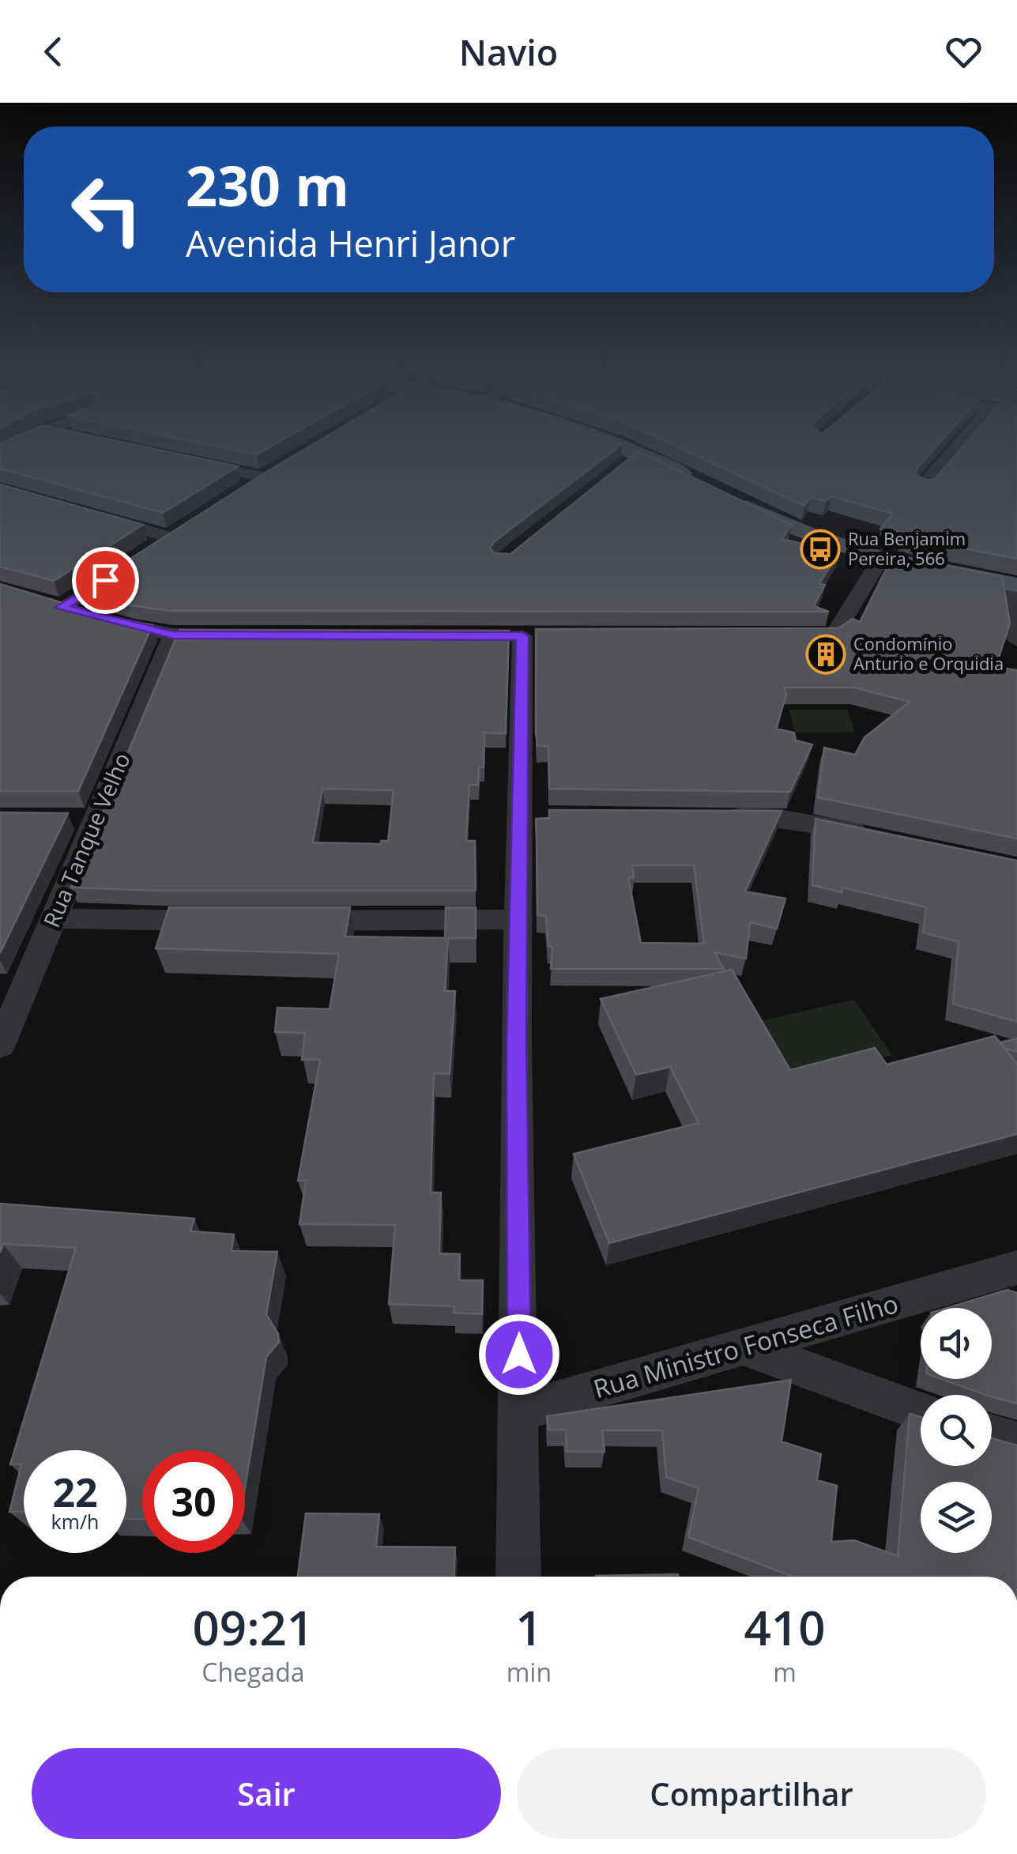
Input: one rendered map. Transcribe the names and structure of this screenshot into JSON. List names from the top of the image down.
{
  "streets": {
    "street": ["Rua Tanque Velho", "Rua Ministro Fonseca Filho"]
  },
  "places": {
    "bus stop": ["Rua Benjamim Pereira, 566"],
    "building": ["Condomínio Anturio e Orquidia"]
  },
  "page": {
    "header": "Navio",
    "turn": ["230 m", "Avenida Henri Janor"],
    "speed": "22 km/h",
    "limit": "30",
    "eta": [
      "09:21",
      "Chegada",
      "1",
      "min",
      "410",
      "m"
    ],
    "buttons": ["Sair", "Compartilhar"]
  }
}
